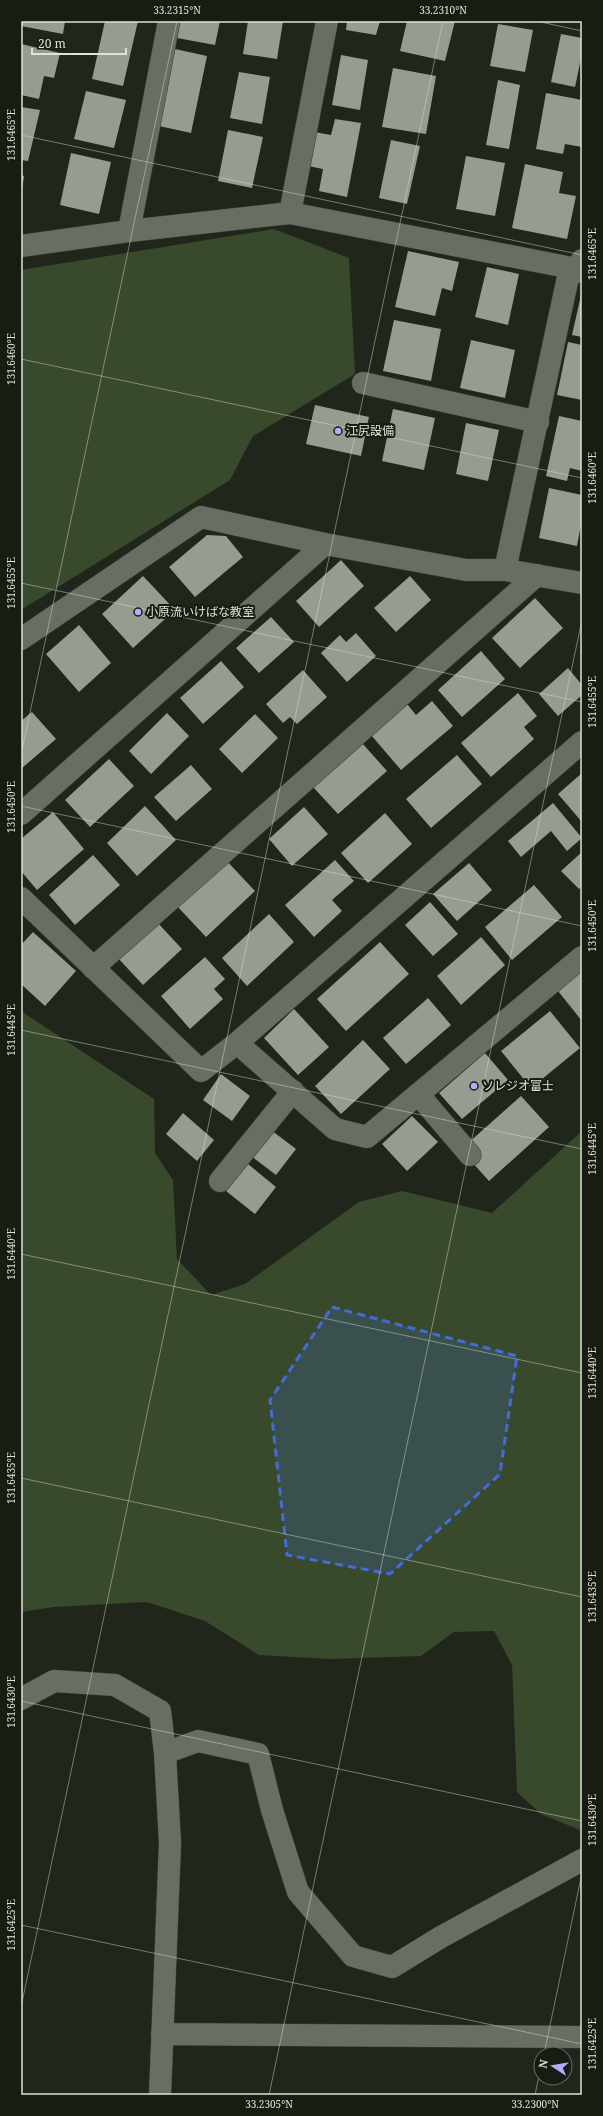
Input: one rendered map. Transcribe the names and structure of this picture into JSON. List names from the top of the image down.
{
  "places": ["江尻設備", "小原流いけばな教室", "ソレジオ富士"],
  "scale_bar": "20 m",
  "north": "left",
  "coordinates": [
    "33.2315°N",
    "33.2310°N",
    "131.6465°E",
    "131.6460°E",
    "131.6455°E",
    "131.6450°E",
    "131.6445°E",
    "131.6440°E",
    "131.6435°E",
    "131.6430°E",
    "131.6425°E",
    "33.2305°N",
    "33.2300°N"
  ]
}
